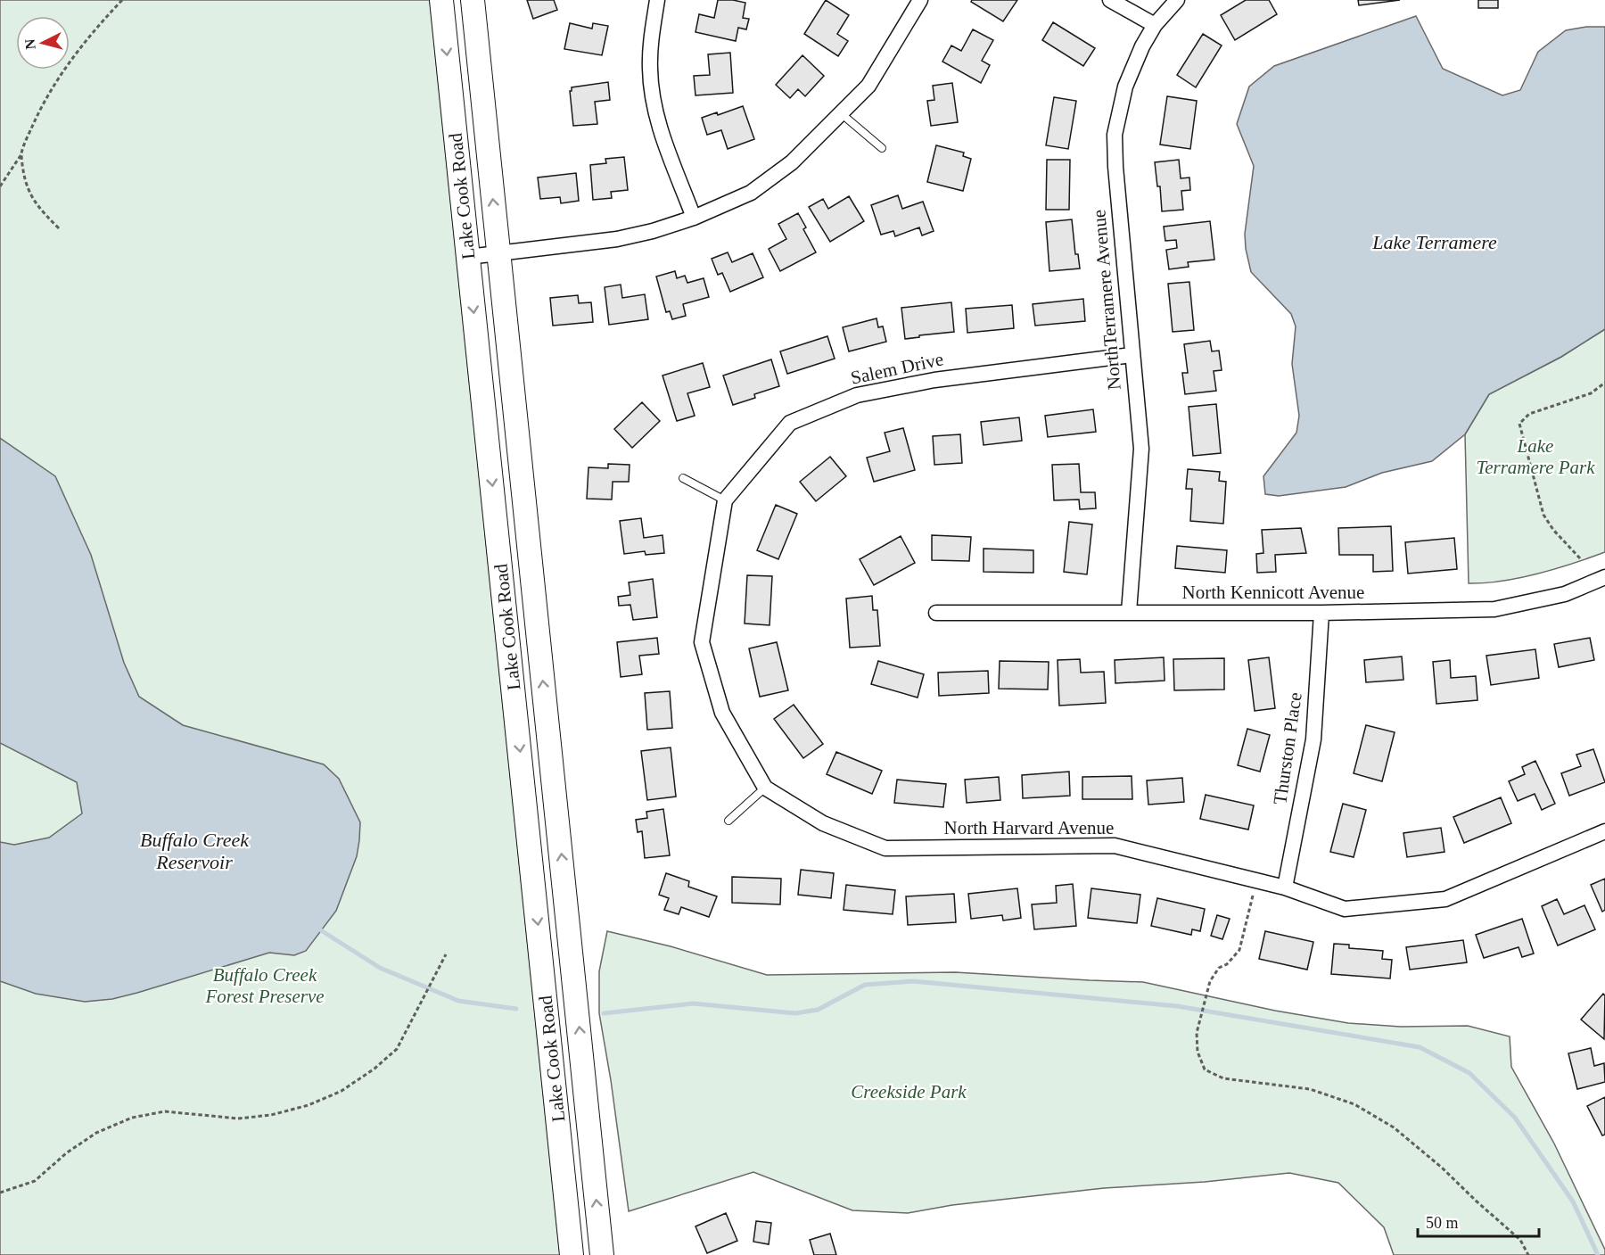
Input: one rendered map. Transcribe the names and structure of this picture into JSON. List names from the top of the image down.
{
  "streets": {
    "main road": ["Lake Cook Road"],
    "street": [
      "NorthTerramere Avenue",
      "Salem Drive",
      "North Kennicott Avenue",
      "Thurston Place",
      "North Harvard Avenue"
    ]
  },
  "crossings": [
    ["NorthTerramere Avenue", "Salem Drive"],
    ["NorthTerramere Avenue", "North Kennicott Avenue"],
    ["Salem Drive", "North Harvard Avenue"],
    ["North Kennicott Avenue", "Thurston Place"],
    ["Thurston Place", "North Harvard Avenue"]
  ],
  "water": ["Lake Terramere", "Buffalo Creek Reservoir"],
  "parks": ["Lake Terramere Park", "Buffalo Creek Forest Preserve", "Creekside Park"],
  "scale_bar": "50 m",
  "north": "left"
}
